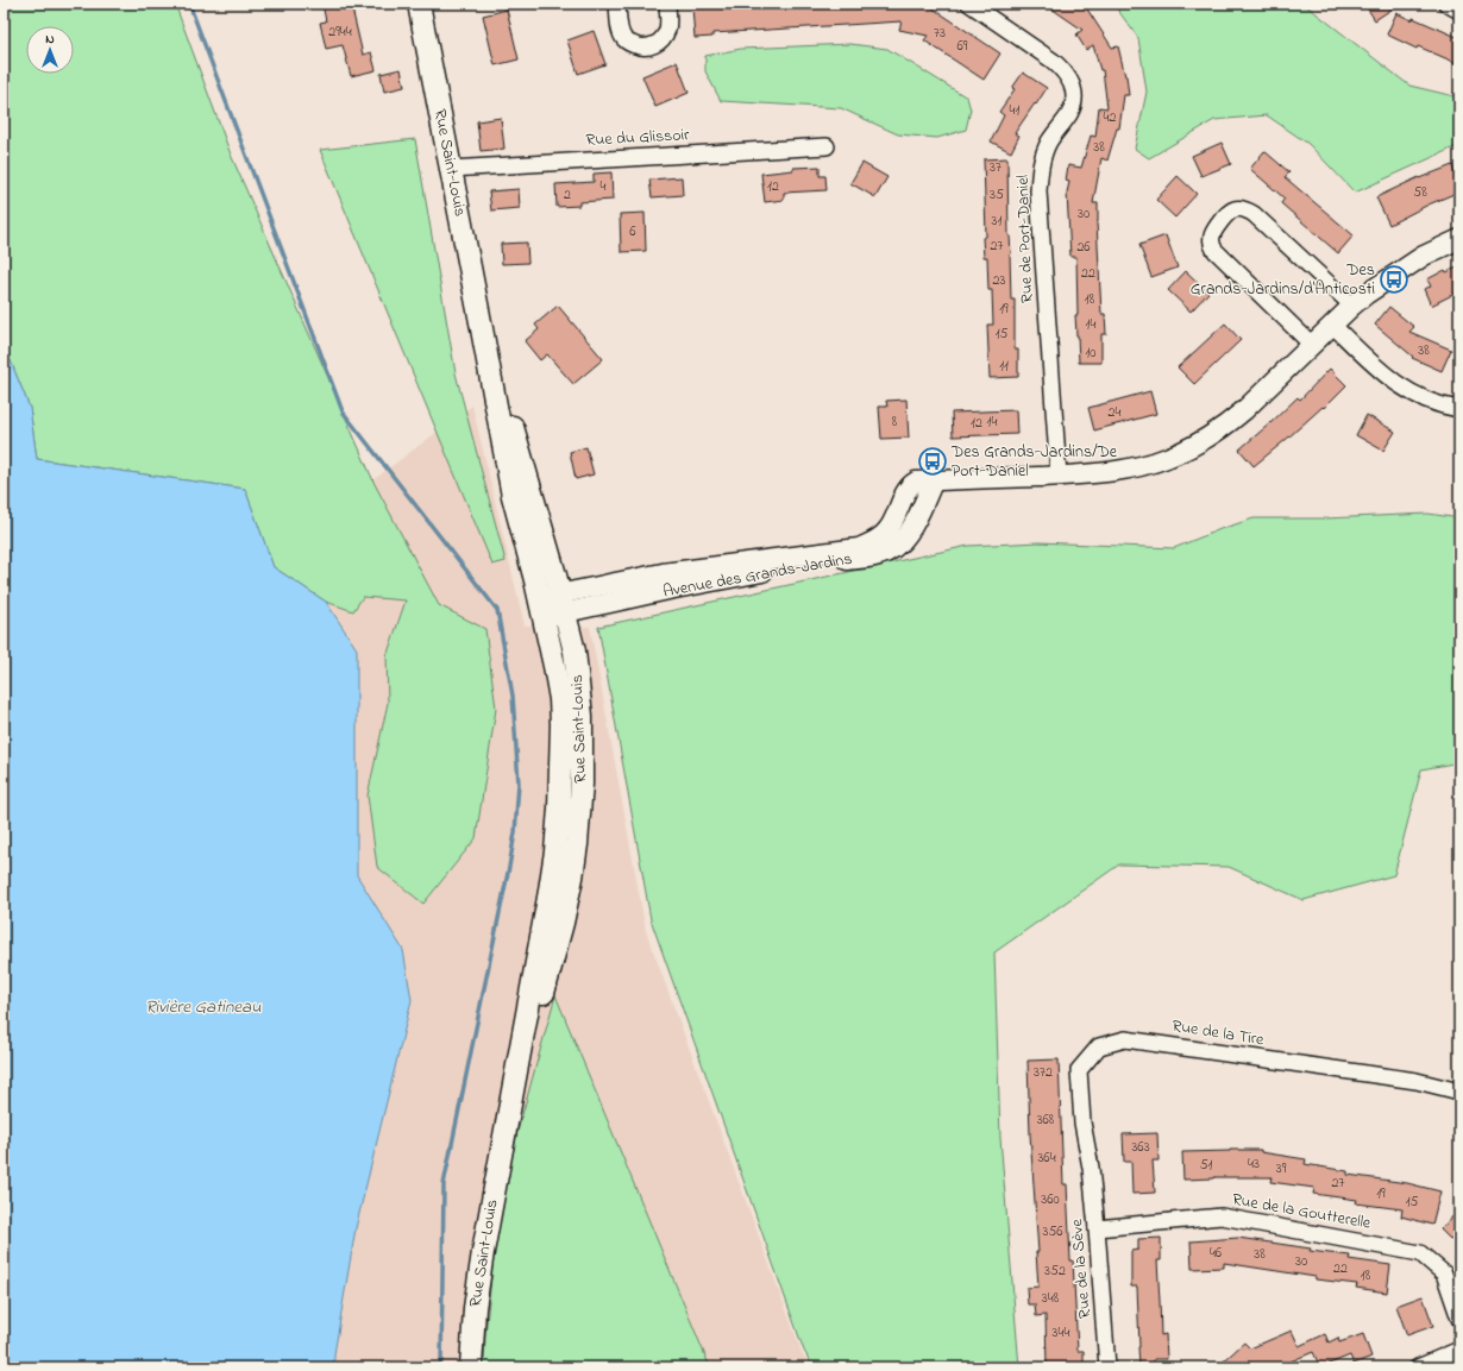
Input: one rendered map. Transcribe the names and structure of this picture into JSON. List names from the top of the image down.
{
  "streets": {
    "main road": ["Rue Saint-Louis"],
    "street": [
      "Rue du Glissoir",
      "Rue de Port-Daniel",
      "Avenue des Grands-Jardins",
      "Rue de la Tire",
      "Rue de la Goutterelle",
      "Rue de la Sève"
    ]
  },
  "crossings": [
    ["Rue du Glissoir", "Rue Saint-Louis"],
    ["Rue Saint-Louis", "Avenue des Grands-Jardins"],
    ["Rue de Port-Daniel", "Avenue des Grands-Jardins"],
    ["Rue de la Tire", "Rue de la Sève"],
    ["Rue de la Goutterelle", "Rue de la Sève"]
  ],
  "water": ["Rivière Gatineau"],
  "places": {
    "bus stop": ["Des Grands-Jardins/d'Anticosti", "Des Grands-Jardins/De Port-Daniel"]
  },
  "house_numbers": [
    "2944",
    "73",
    "69",
    "41",
    "42",
    "38",
    "37",
    "4",
    "12",
    "58",
    "2",
    "35",
    "30",
    "31",
    "6",
    "27",
    "26",
    "22",
    "23",
    "18",
    "19",
    "14",
    "15",
    "38",
    "10",
    "11",
    "24",
    "8",
    "14",
    "12",
    "372",
    "368",
    "363",
    "364",
    "43",
    "51",
    "39",
    "27",
    "19",
    "360",
    "15",
    "356",
    "46",
    "38",
    "30",
    "22",
    "352",
    "18",
    "348",
    "344"
  ],
  "north": "top"
}
